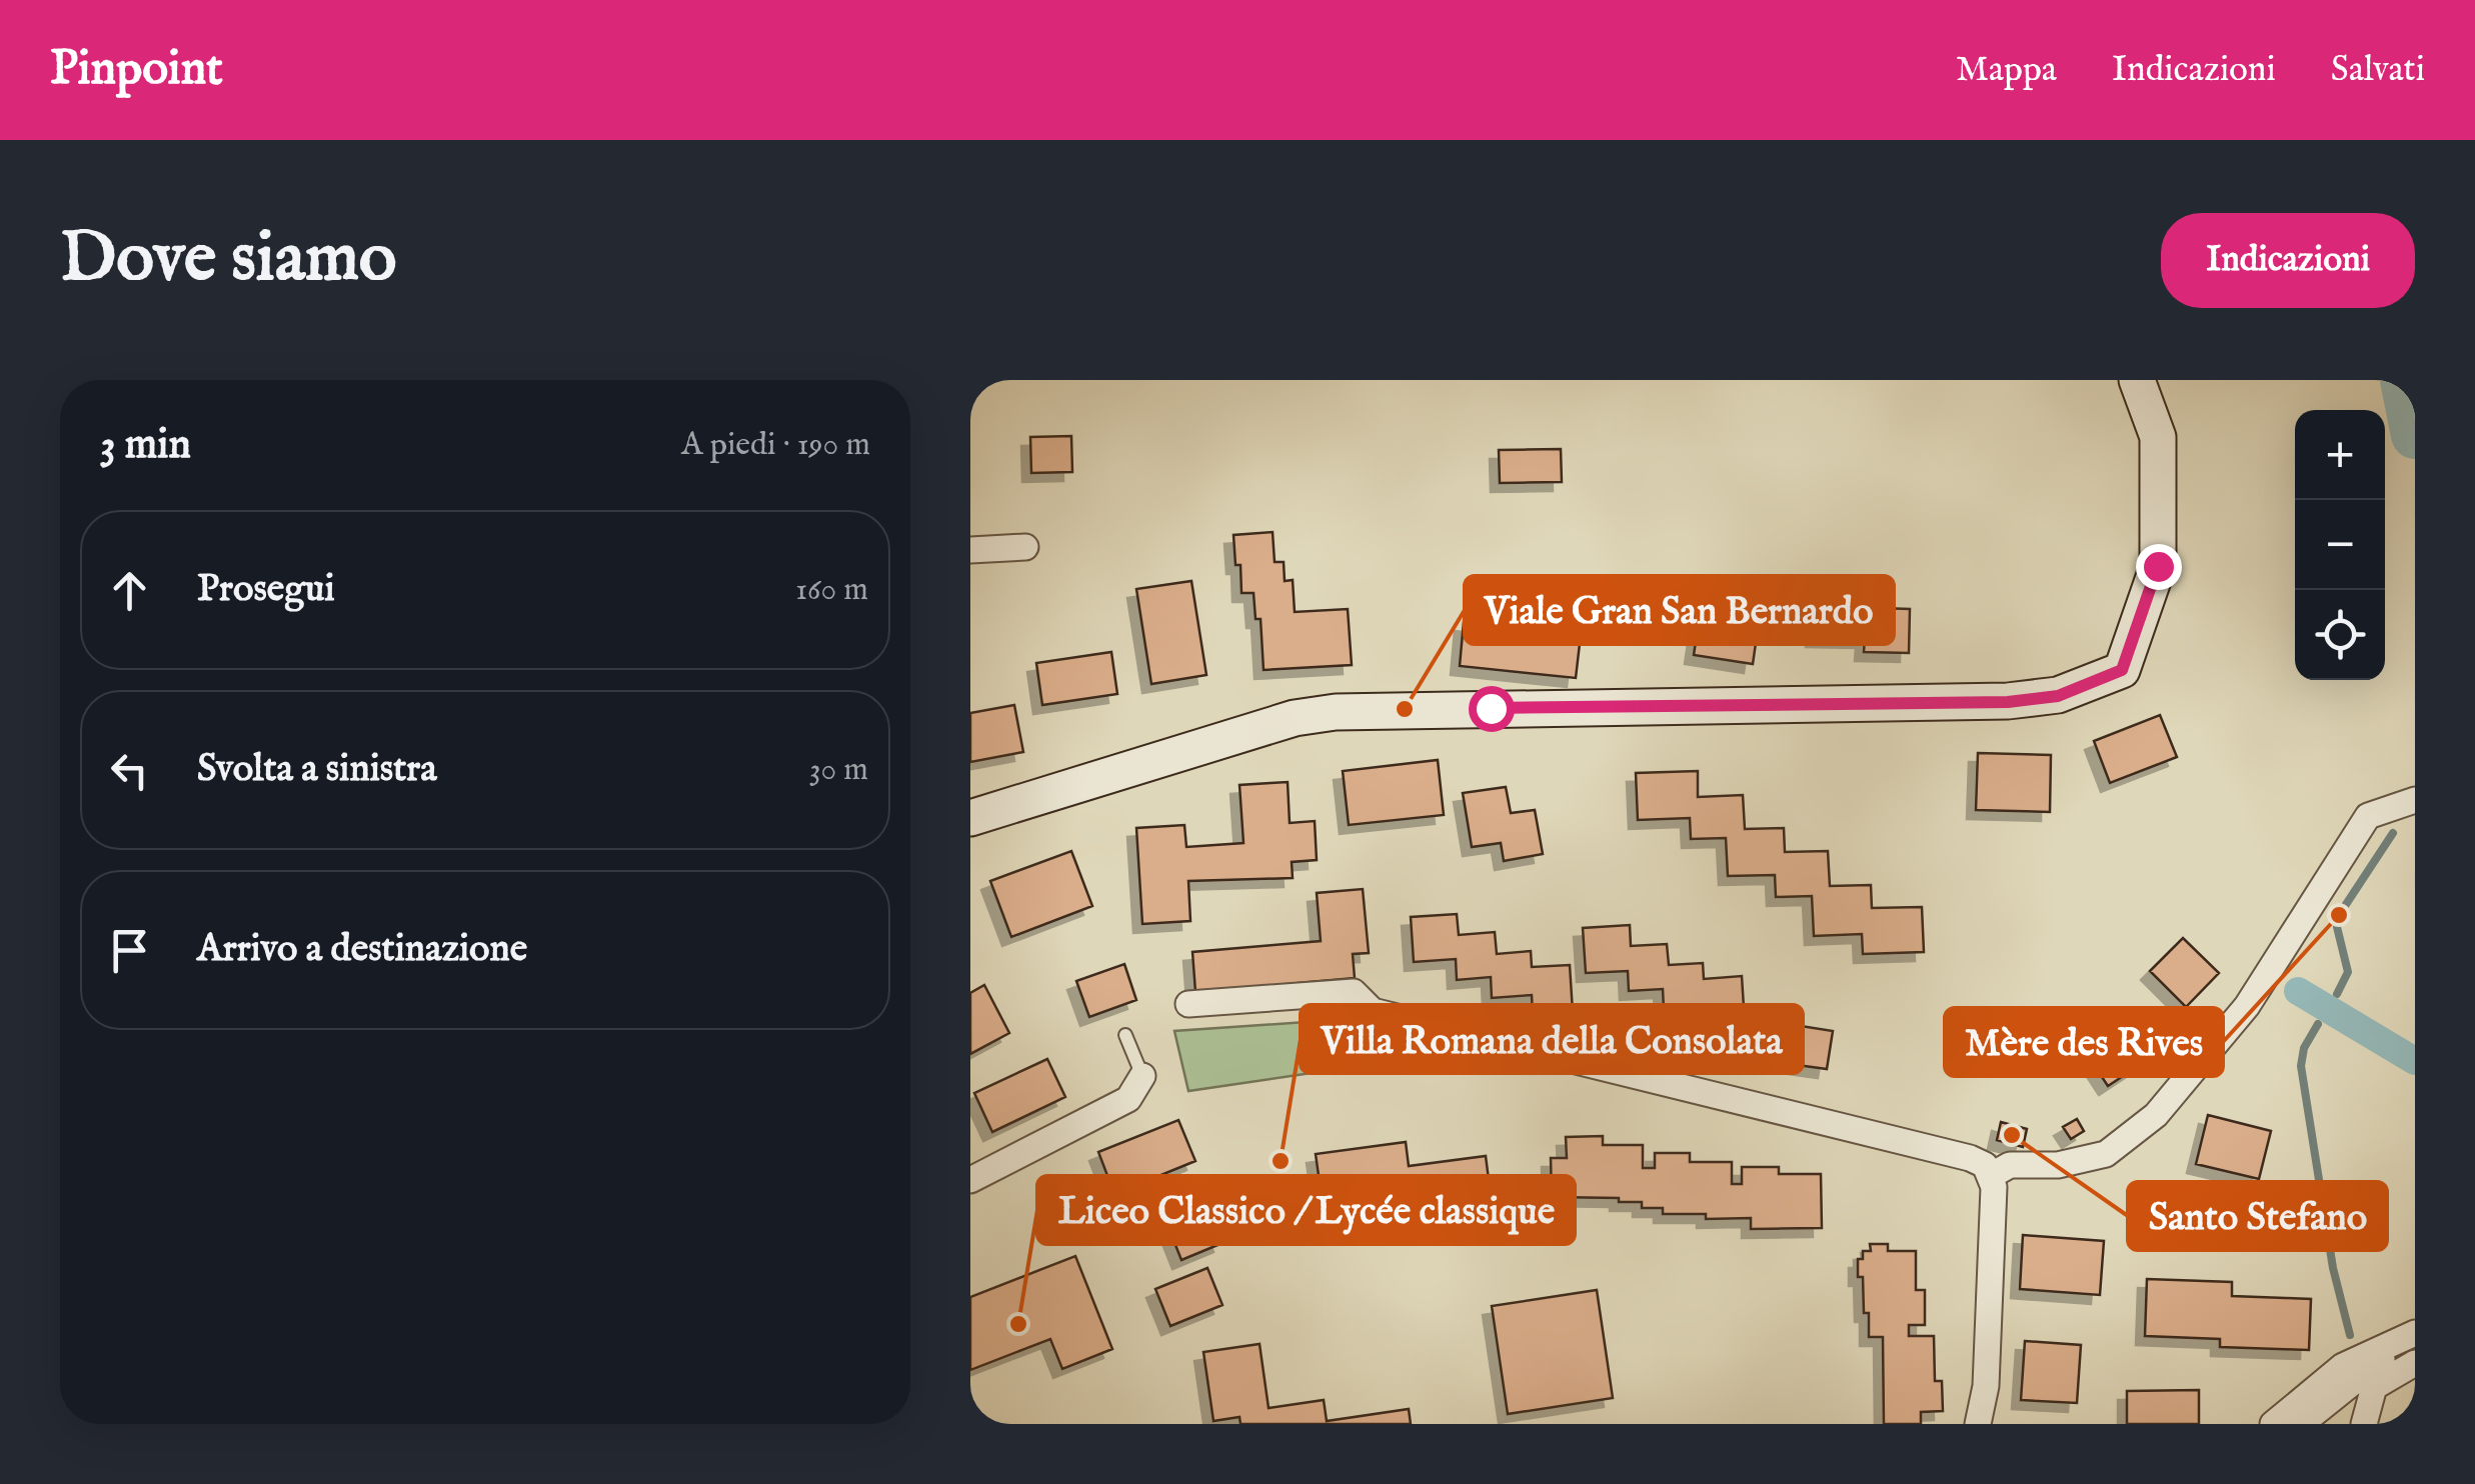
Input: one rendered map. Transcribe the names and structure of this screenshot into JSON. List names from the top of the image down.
{
  "places": [
    "Viale Gran San Bernardo",
    "Mère des Rives",
    "Santo Stefano",
    "Villa Romana della Consolata",
    "Liceo Classico / Lycée classique"
  ],
  "page": {
    "header": "Pinpoint",
    "nav": ["Mappa", "Indicazioni", "Salvati"],
    "buttons": "Indicazioni",
    "title": "Dove siamo",
    "heading": ["3 min", "A piedi · 190 m"],
    "map_buttons": ["+", "−"],
    "list": [
      ["Prosegui", "160 m"],
      ["Svolta a sinistra", "30 m"],
      "Arrivo a destinazione"
    ]
  }
}
